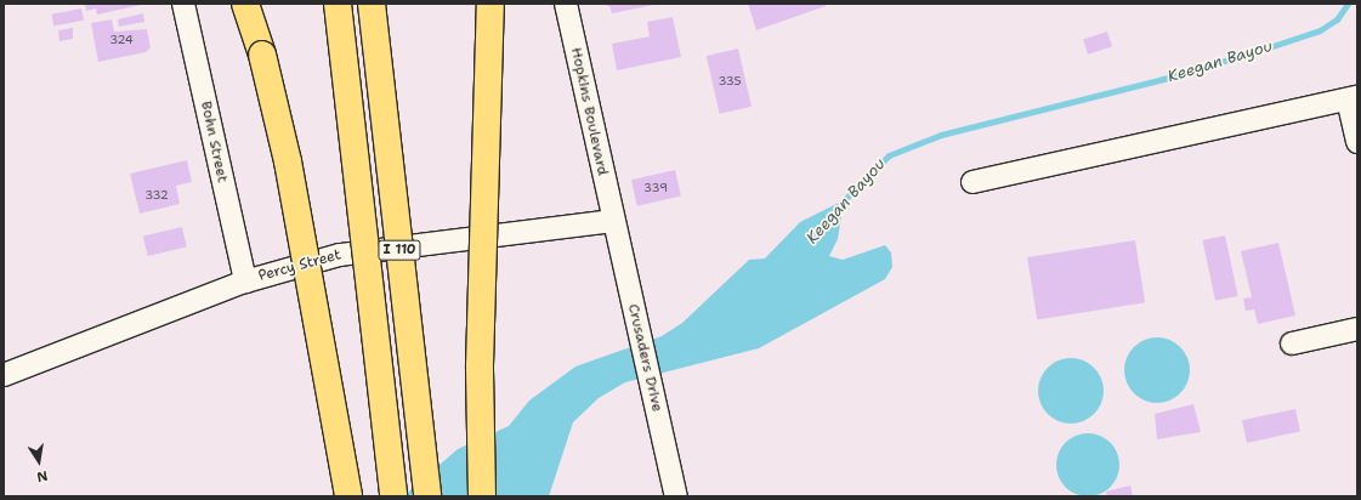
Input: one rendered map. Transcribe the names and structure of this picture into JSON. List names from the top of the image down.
{
  "streets": {
    "highway": ["I 110"],
    "street": [
      "Hopkins Boulevard",
      "Bohn Street",
      "Percy Street",
      "Crusaders Drive"
    ]
  },
  "crossings": [
    ["Hopkins Boulevard", "Percy Street"],
    ["Hopkins Boulevard", "Crusaders Drive"],
    ["Bohn Street", "Percy Street"],
    ["Percy Street", "Crusaders Drive"]
  ],
  "water": ["Keegan Bayou"],
  "house_numbers": [
    "324",
    "335",
    "339",
    "332"
  ],
  "north": "bottom"
}
